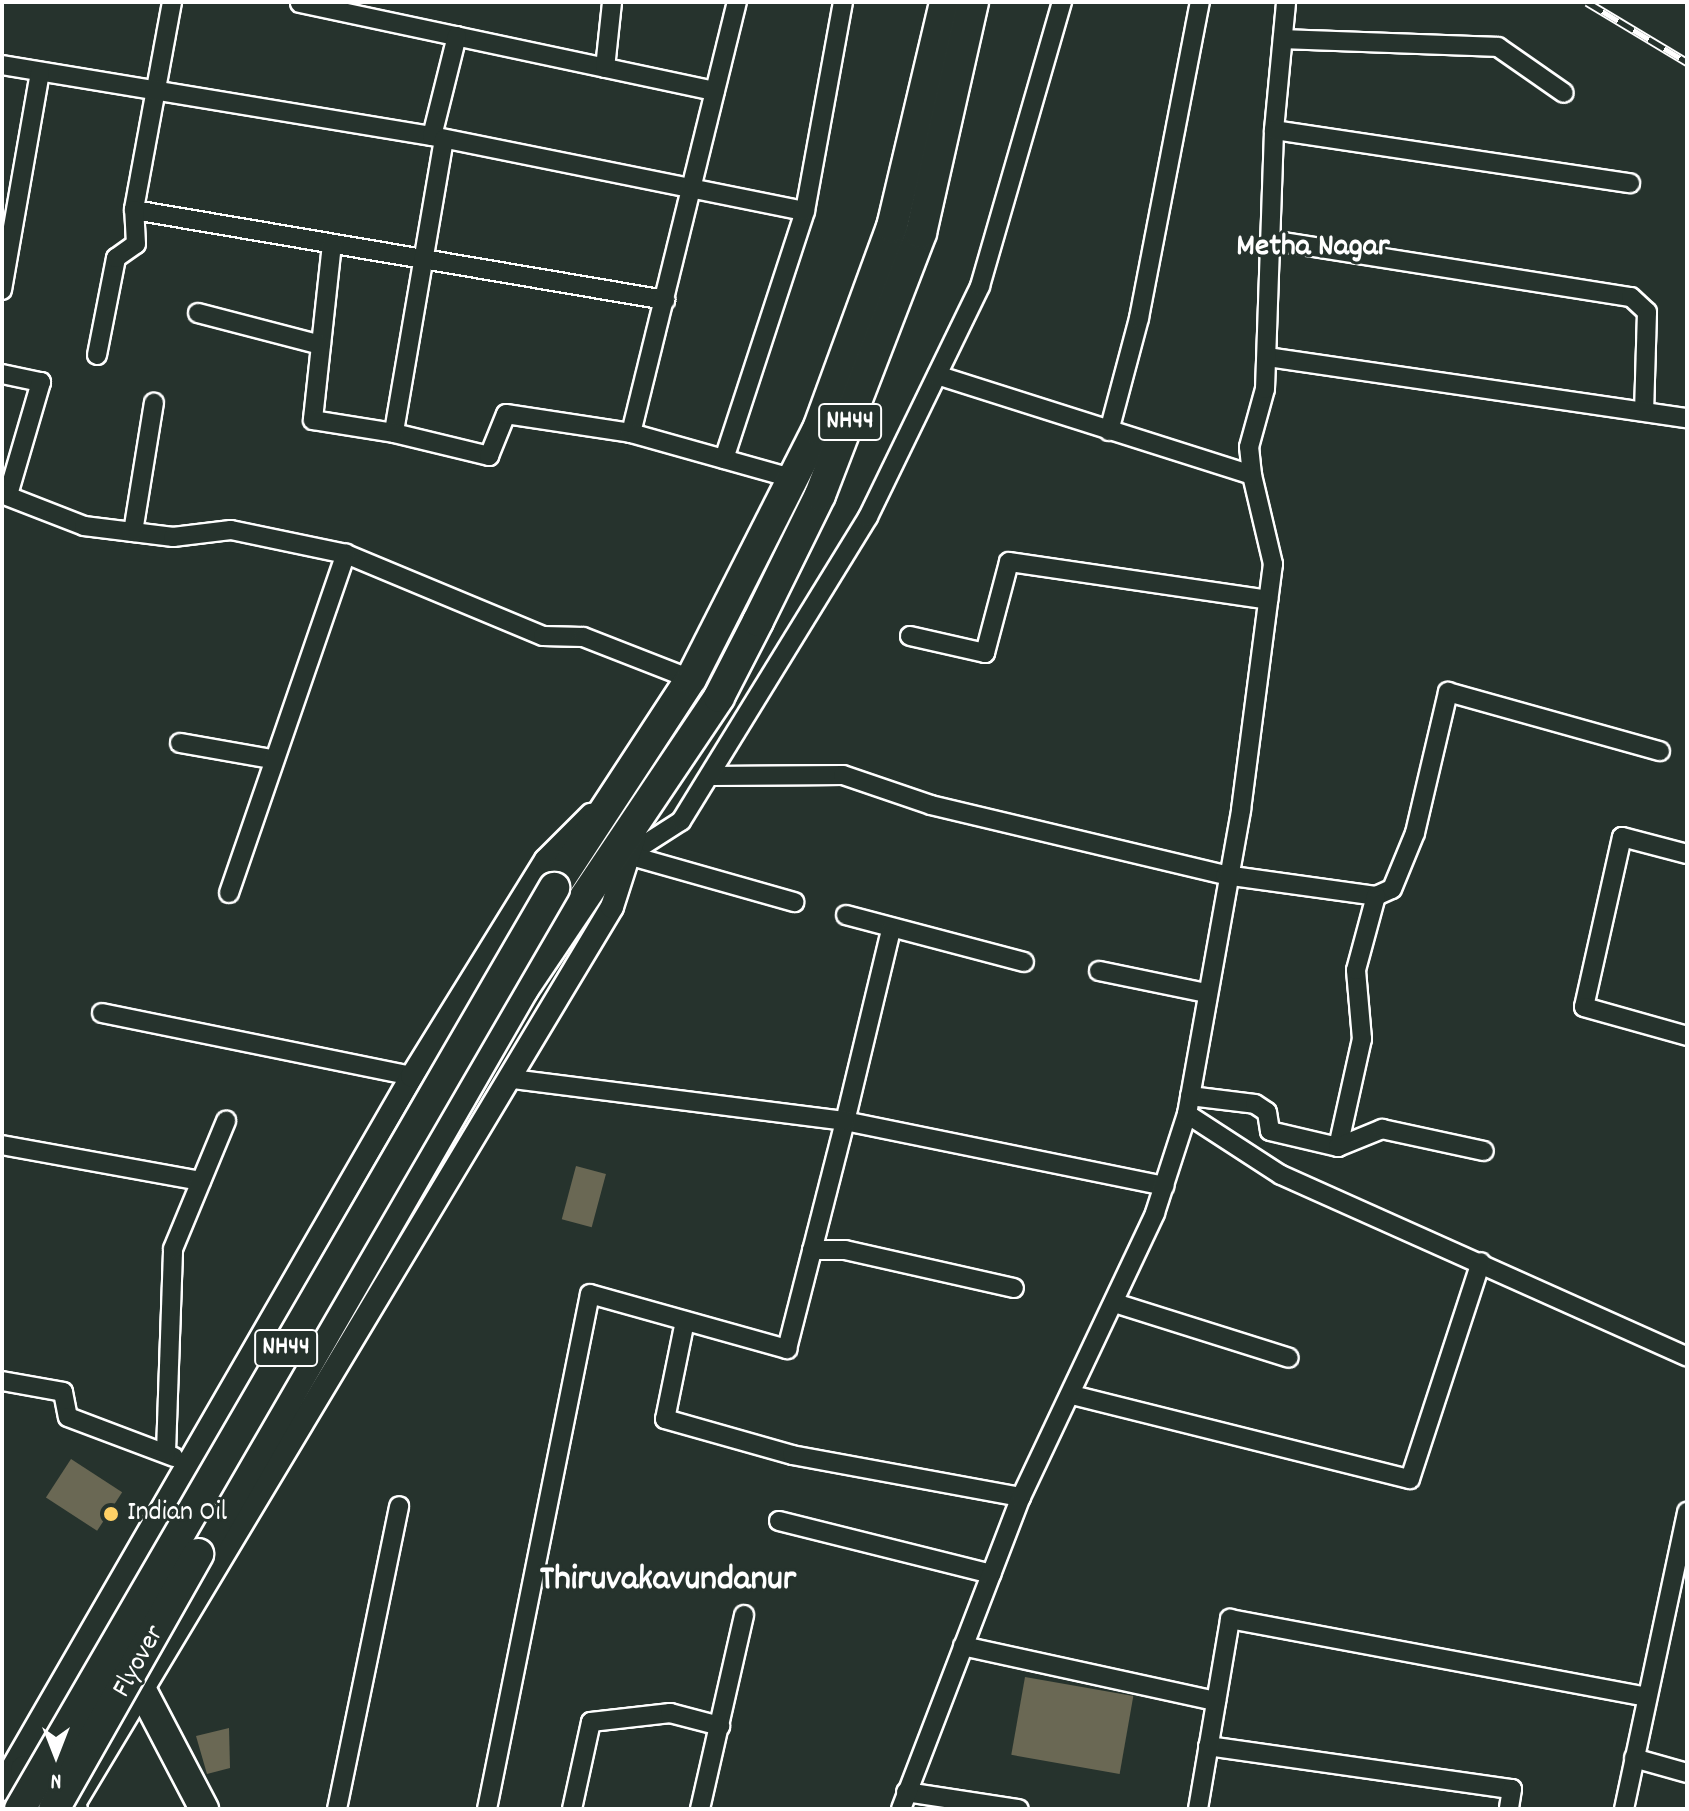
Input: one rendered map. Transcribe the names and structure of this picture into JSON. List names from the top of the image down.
{
  "streets": {
    "highway": ["NH44", "Flyover"]
  },
  "crossings": [
    ["NH44", "Flyover"]
  ],
  "districts": ["Metha Nagar", "Thiruvakavundanur"],
  "places": ["Indian Oil"],
  "north": "bottom"
}
